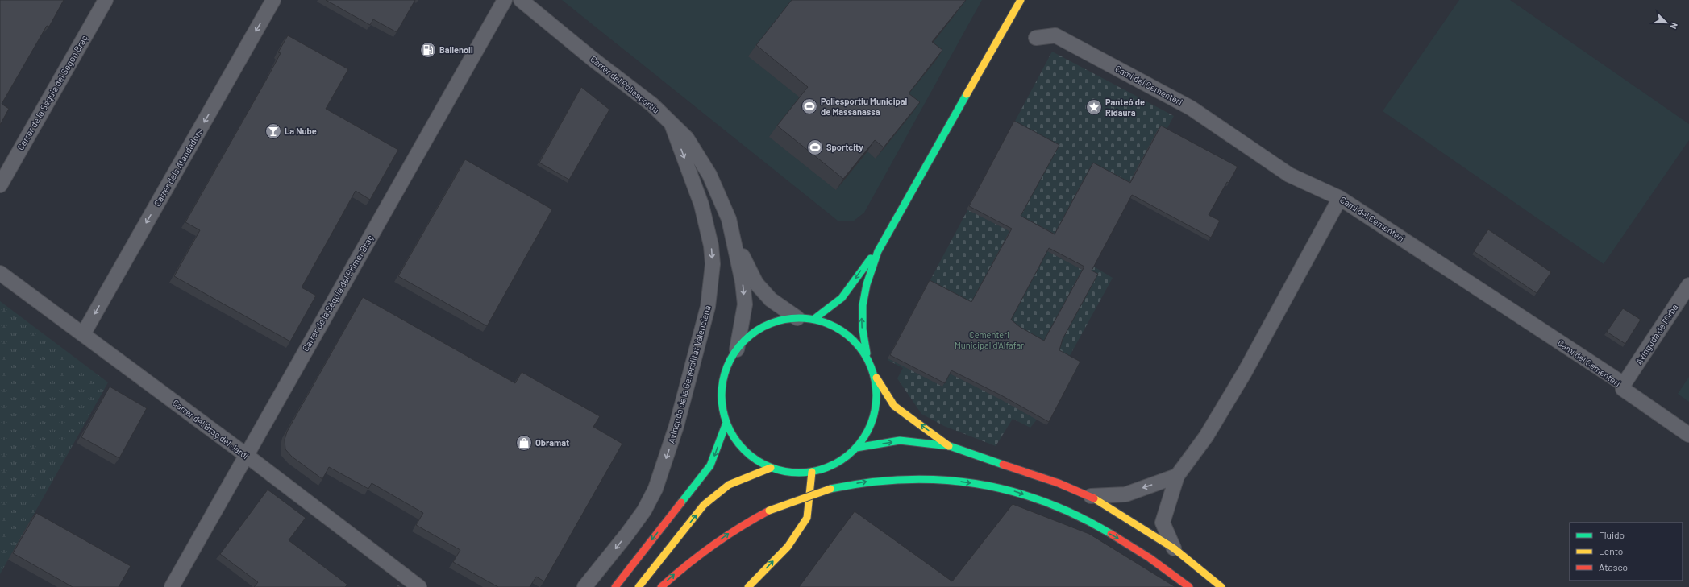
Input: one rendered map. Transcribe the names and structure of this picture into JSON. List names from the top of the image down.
{
  "streets": {
    "street": [
      "Carrer del Poliesportiu",
      "Camí del Cementeri",
      "Carrer de la Séquia del Segon Braç",
      "Carrer dels Atandadors",
      "Carrer de la Séquia del Primer Braç",
      "Avinguda de l'Orba",
      "Avinguda de la Generalitat Valenciana",
      "Carrer del Braç del Jardí"
    ]
  },
  "crossings": [
    ["Carrer del Poliesportiu", "Avinguda de la Generalitat Valenciana"],
    ["Camí del Cementeri", "Avinguda de l'Orba"],
    ["Carrer dels Atandadors", "Carrer del Braç del Jardí"],
    ["Carrer de la Séquia del Primer Braç", "Carrer del Braç del Jardí"]
  ],
  "one_way": ["Carrer dels Atandadors"],
  "parks": ["Cementeri Municipal d'Alfafar"],
  "places": {
    "fuel station": ["Ballenoil"],
    "sports": ["Poliesportiu Municipal de Massanassa", "Sportcity"],
    "place": ["Panteó de Ridaura"],
    "bar": ["La Nube"],
    "shop": ["Obramat"]
  },
  "legend": ["Fluido", "Lento", "Atasco"],
  "north": "bottom right"
}
